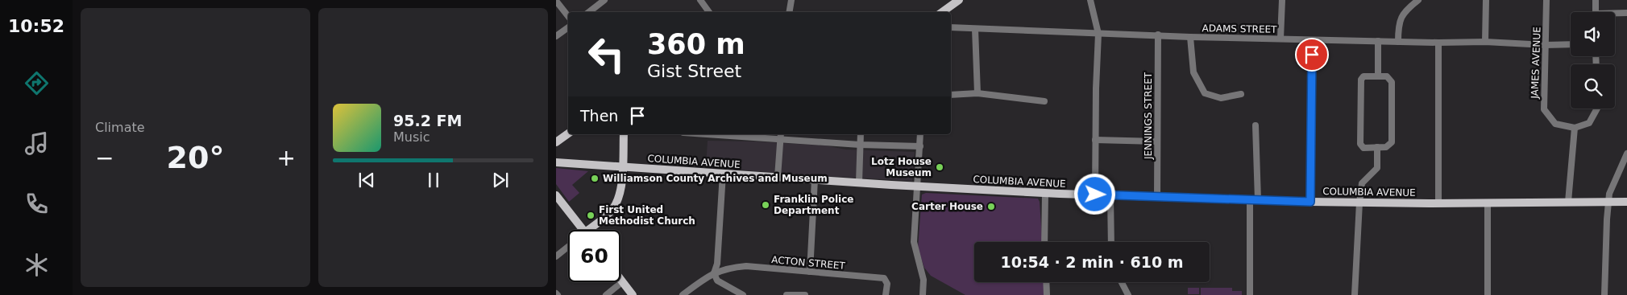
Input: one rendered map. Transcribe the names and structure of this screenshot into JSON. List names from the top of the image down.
{
  "streets": {
    "main road": ["COLUMBIA AVENUE"],
    "street": [
      "ADAMS STREET",
      "JAMES AVENUE",
      "JENNINGS STREET",
      "ACTON STREET"
    ]
  },
  "crossings": [
    ["ADAMS STREET", "JAMES AVENUE"],
    ["ADAMS STREET", "JENNINGS STREET"],
    ["JENNINGS STREET", "COLUMBIA AVENUE"]
  ],
  "places": [
    "Lotz House Museum",
    "Williamson County Archives and Museum",
    "Franklin Police Department",
    "Carter House",
    "First United Methodist Church"
  ],
  "page": {
    "tabs": "10:52",
    "tile": "Climate",
    "turn": ["360 m", "Gist Street"],
    "then": "Then",
    "song": ["95.2 FM", "Music"],
    "heat": ["−", "20°", "+"],
    "limit": "60",
    "trip": "10:54 · 2 min · 610 m"
  }
}
